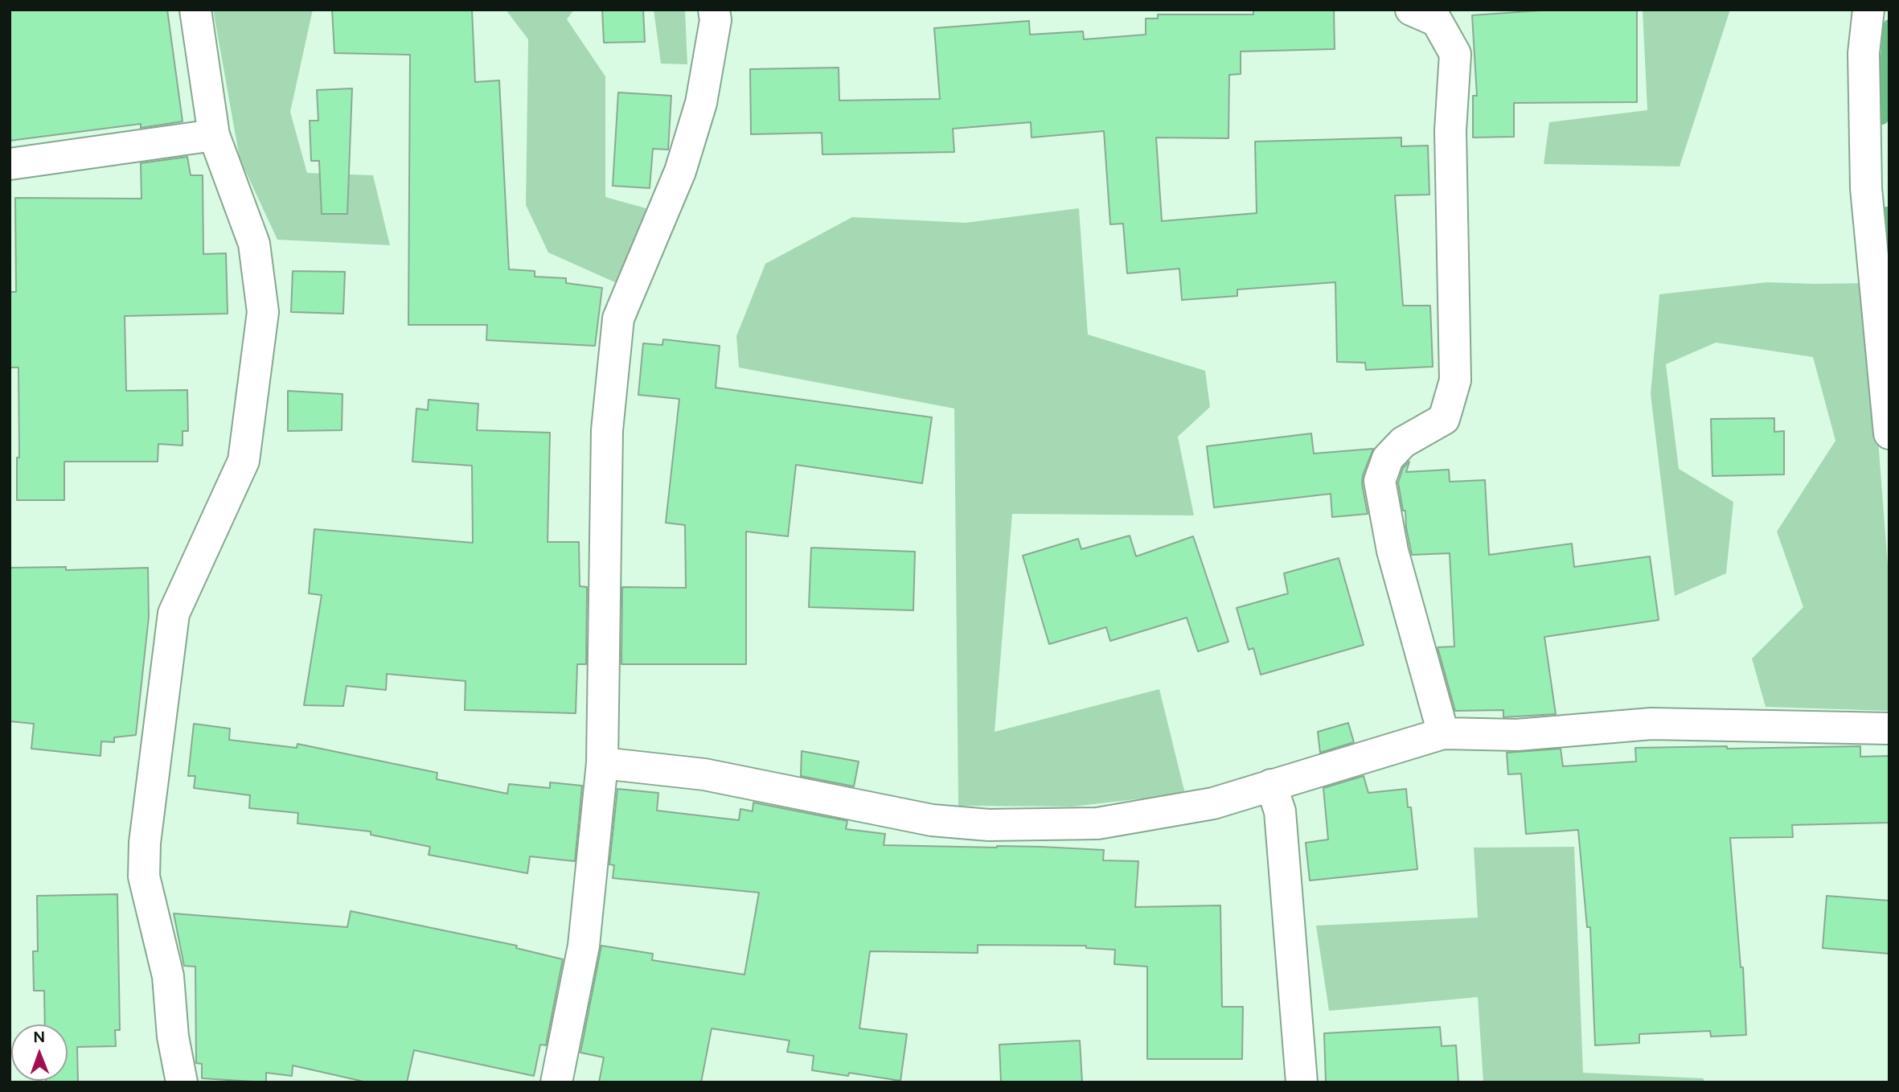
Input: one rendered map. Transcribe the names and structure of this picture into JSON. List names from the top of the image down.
{
  "north": "top"
}
